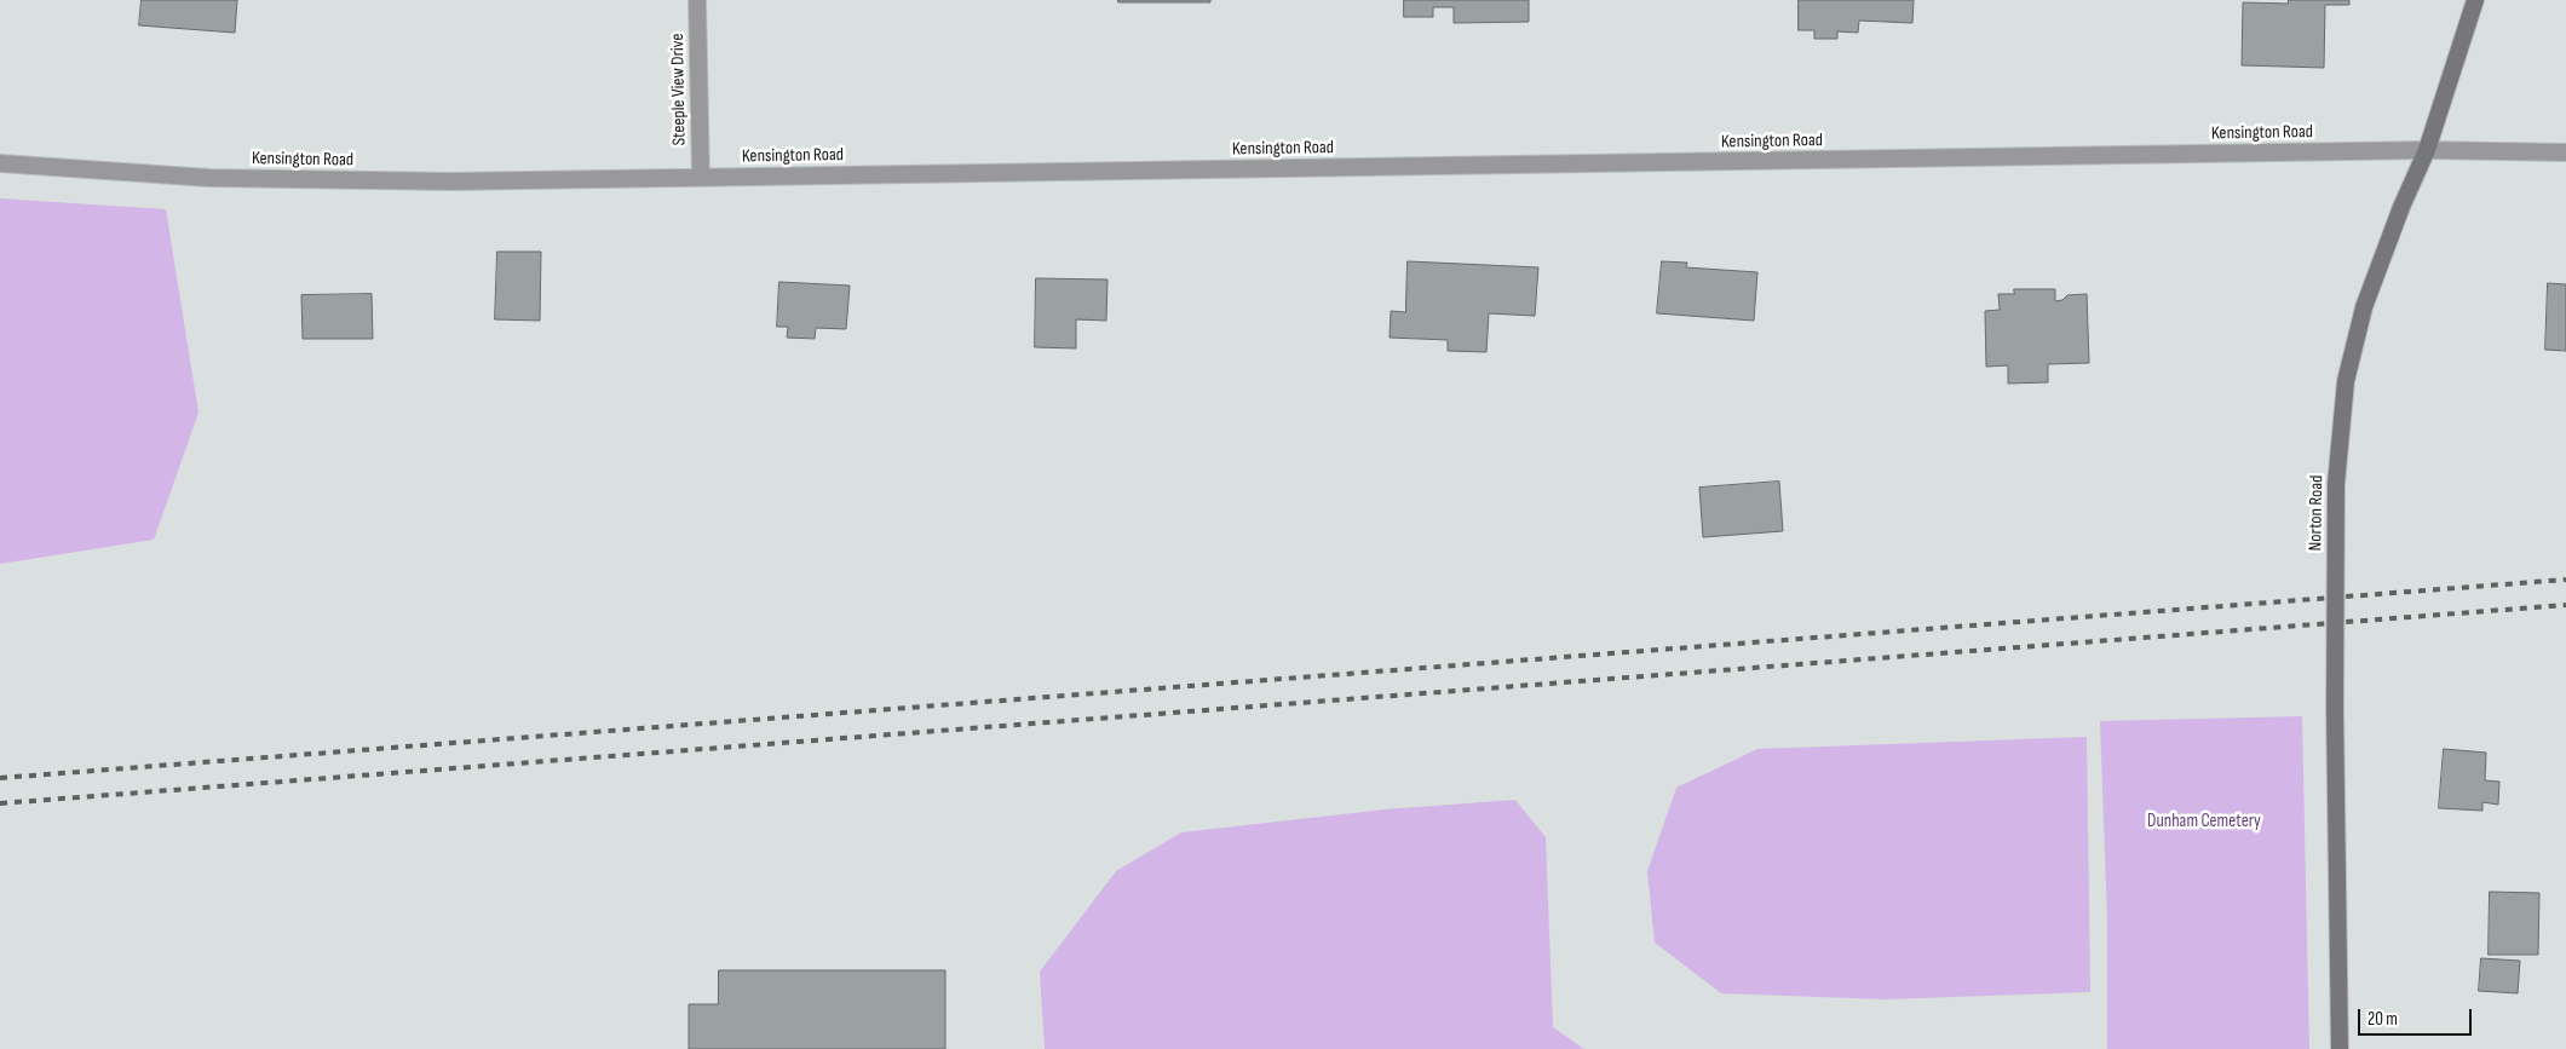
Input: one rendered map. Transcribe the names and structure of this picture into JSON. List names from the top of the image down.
{
  "streets": {
    "main road": ["Norton Road"],
    "street": ["Steeple View Drive", "Kensington Road"]
  },
  "crossings": [
    ["Steeple View Drive", "Kensington Road"],
    ["Kensington Road", "Norton Road"]
  ],
  "parks": ["Dunham Cemetery"],
  "scale_bar": "20 m"
}
